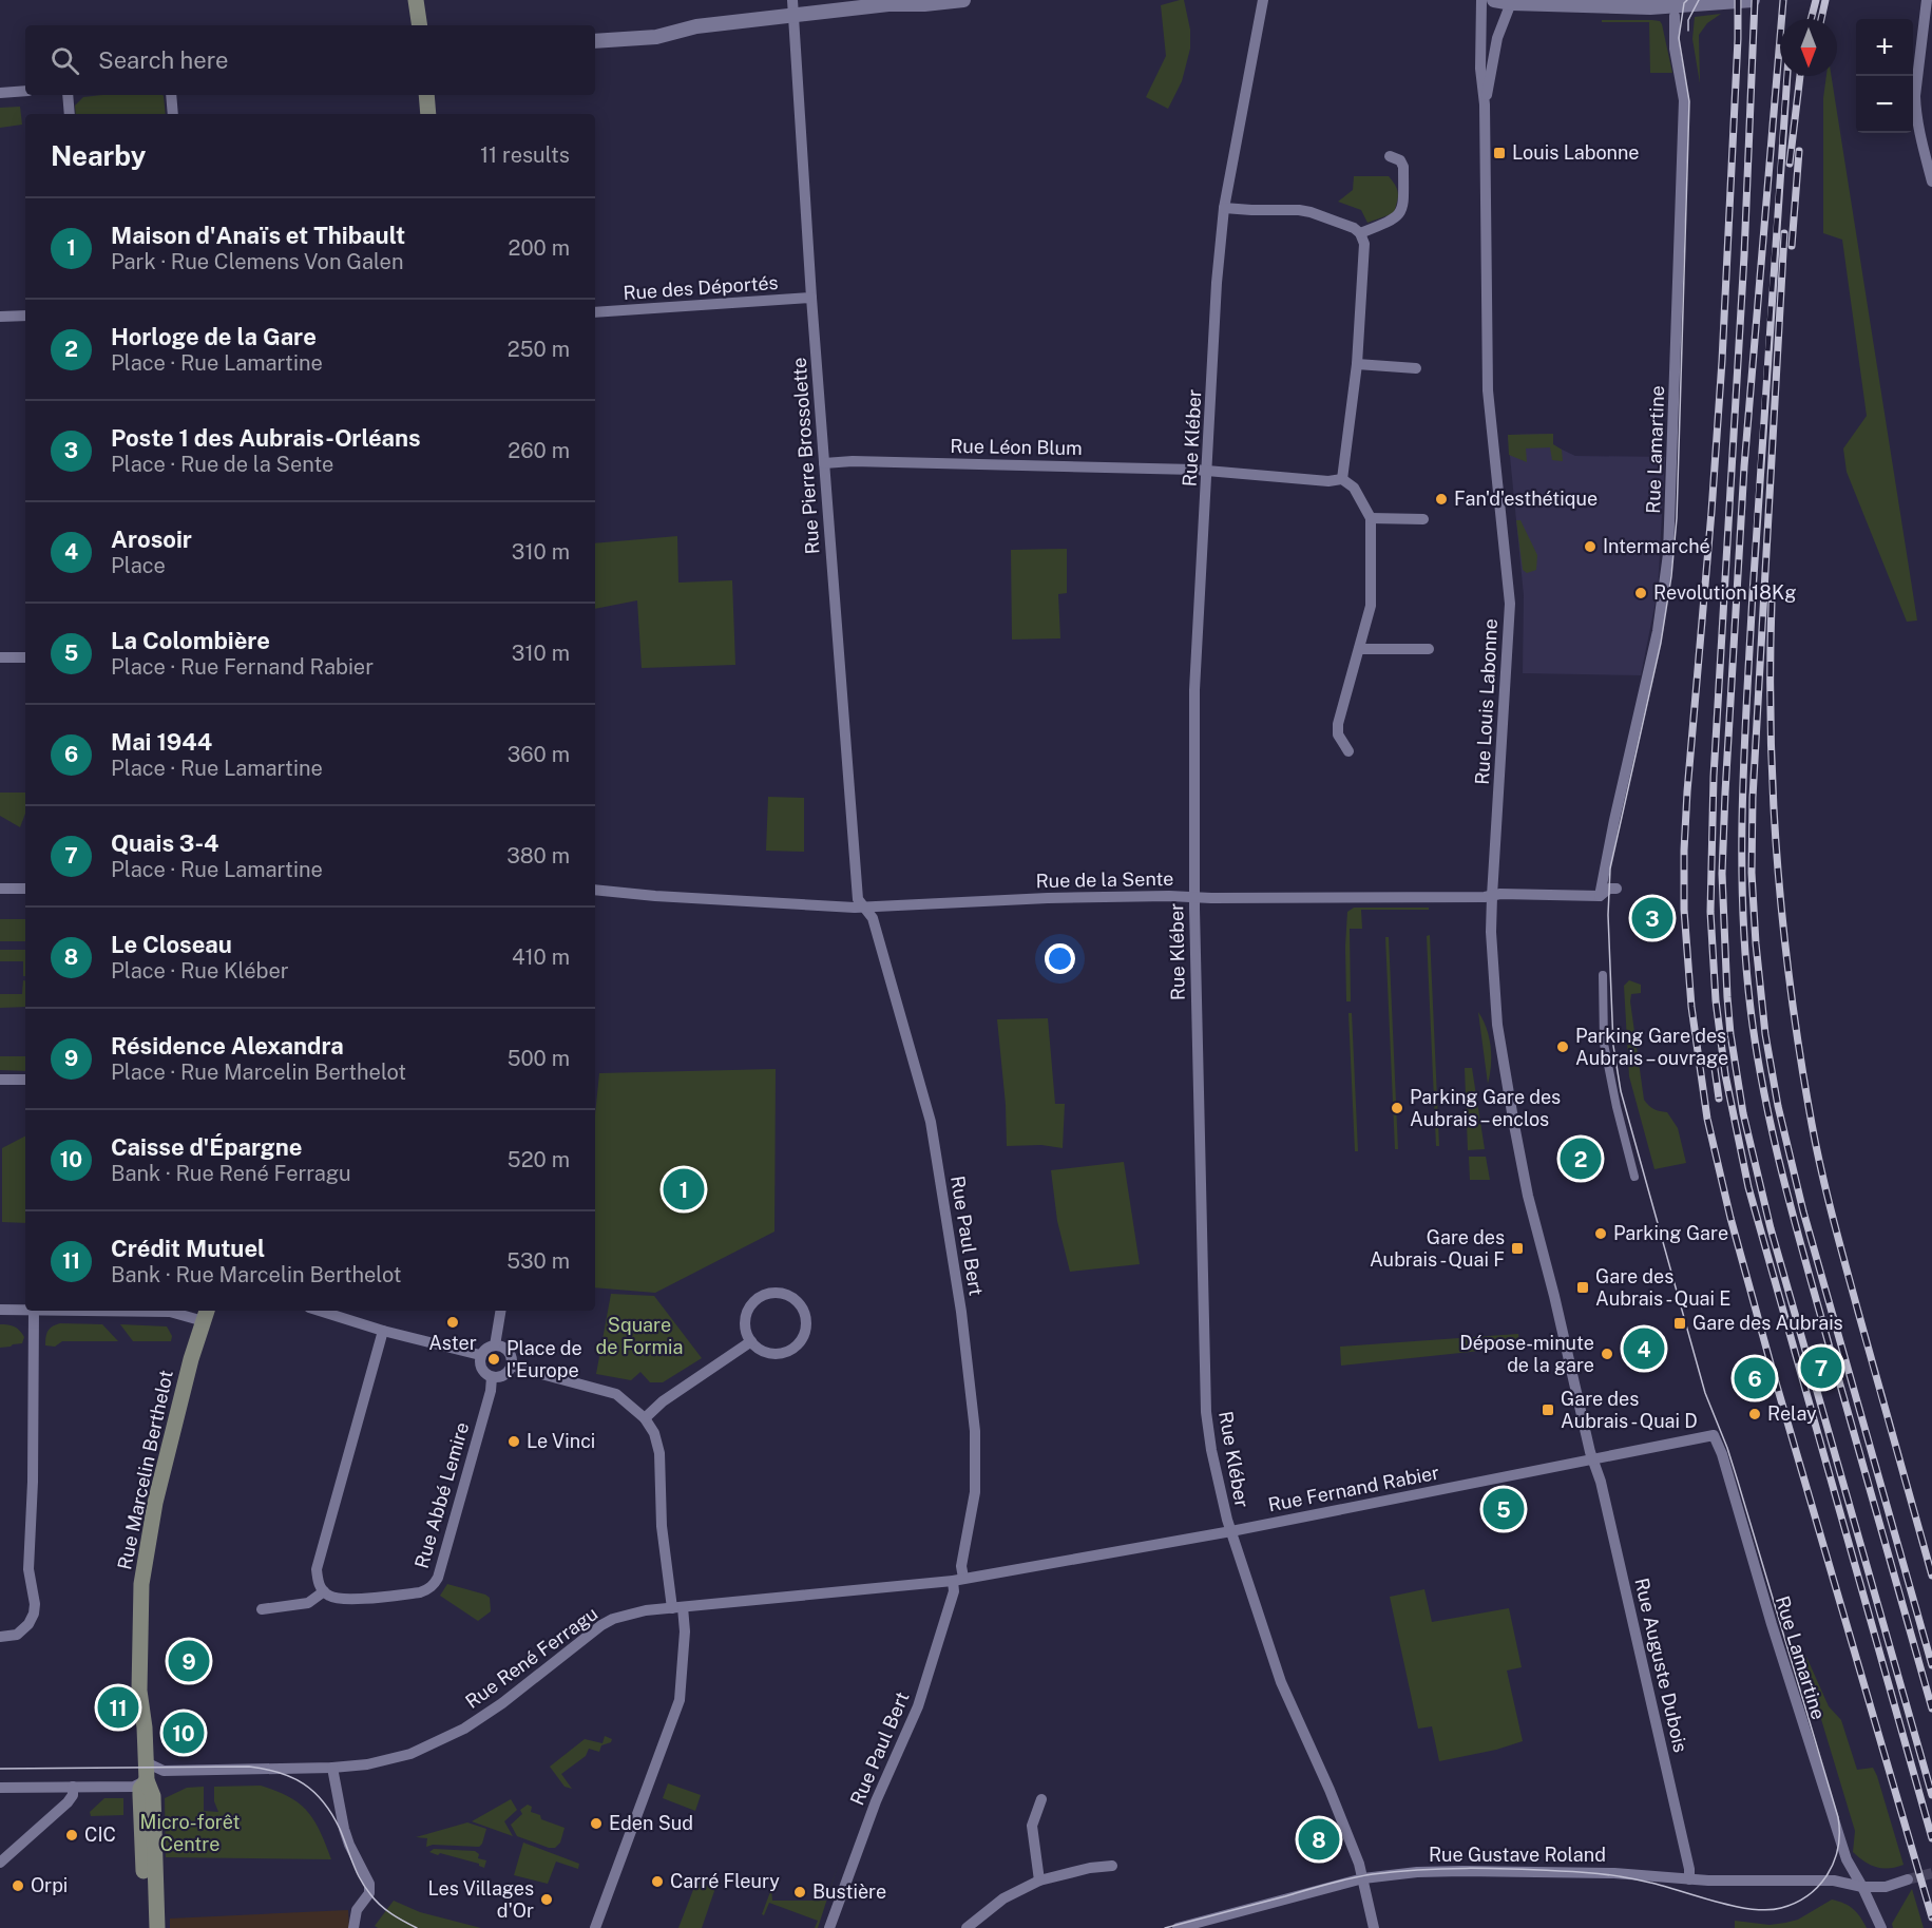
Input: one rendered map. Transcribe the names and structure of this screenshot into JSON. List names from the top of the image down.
{
  "streets": {
    "main road": ["Rue Marcelin Berthelot"],
    "street": [
      "Rue des Déportés",
      "Rue Kléber",
      "Rue Léon Blum",
      "Rue Lamartine",
      "Rue Pierre Brossolette",
      "Rue Louis Labonne",
      "Rue de la Sente",
      "Rue Paul Bert",
      "Rue Fernand Rabier",
      "Rue Abbé Lemire",
      "Rue René Ferragu",
      "Rue Auguste Dubois",
      "Rue Gustave Roland"
    ]
  },
  "crossings": [
    ["Rue des Déportés", "Rue Pierre Brossolette"],
    ["Rue Kléber", "Rue Léon Blum"],
    ["Rue Kléber", "Rue de la Sente"],
    ["Rue Kléber", "Rue Fernand Rabier"],
    ["Rue Kléber", "Rue Gustave Roland"],
    ["Rue Léon Blum", "Rue Pierre Brossolette"],
    ["Rue Lamartine", "Rue de la Sente"],
    ["Rue Lamartine", "Rue Fernand Rabier"],
    ["Rue Lamartine", "Rue Gustave Roland"],
    ["Rue Pierre Brossolette", "Rue de la Sente"],
    ["Rue Pierre Brossolette", "Rue Paul Bert"],
    ["Rue Louis Labonne", "Rue de la Sente"],
    ["Rue Louis Labonne", "Rue Auguste Dubois"],
    ["Rue de la Sente", "Rue Paul Bert"],
    ["Rue Paul Bert", "Rue Fernand Rabier"],
    ["Rue Paul Bert", "Rue René Ferragu"],
    ["Rue Marcelin Berthelot", "Rue René Ferragu"],
    ["Rue Fernand Rabier", "Rue René Ferragu"],
    ["Rue Fernand Rabier", "Rue Auguste Dubois"],
    ["Rue Auguste Dubois", "Rue Gustave Roland"]
  ],
  "parks": ["Square de Formia", "Micro-forêt Centre"],
  "places": {
    "transit": [
      "Louis Labonne",
      "Gare des Aubrais - Quai F",
      "Gare des Aubrais - Quai E",
      "Gare des Aubrais",
      "Gare des Aubrais - Quai D"
    ],
    "other": [
      "Fan'd'esthétique",
      "Intermarché",
      "Revolution 18Kg",
      "Parking Gare des Aubrais – ouvrage",
      "Parking Gare des Aubrais – enclos",
      "Parking Gare",
      "Aster",
      "Dépose-minute de la gare",
      "Place de l'Europe",
      "Relay",
      "Le Vinci",
      "Eden Sud",
      "CIC",
      "Carré Fleury",
      "Orpi",
      "Bustière",
      "Les Villages d'Or"
    ]
  },
  "north": "bottom",
  "page": {
    "map_buttons": ["+", "−"],
    "search": "Search here",
    "heading": ["Nearby", "11 results"],
    "list": [
      {
        "mark": "1",
        "name": "Maison d'Anaïs et Thibault",
        "note": "Park · Rue Clemens Von Galen",
        "value": "200 m"
      },
      {
        "mark": "2",
        "name": "Horloge de la Gare",
        "note": "Place · Rue Lamartine",
        "value": "250 m"
      },
      {
        "mark": "3",
        "name": "Poste 1 des Aubrais-Orléans",
        "note": "Place · Rue de la Sente",
        "value": "260 m"
      },
      {
        "mark": "4",
        "name": "Arosoir",
        "note": "Place",
        "value": "310 m"
      },
      {
        "mark": "5",
        "name": "La Colombière",
        "note": "Place · Rue Fernand Rabier",
        "value": "310 m"
      },
      {
        "mark": "6",
        "name": "Mai 1944",
        "note": "Place · Rue Lamartine",
        "value": "360 m"
      },
      {
        "mark": "7",
        "name": "Quais 3-4",
        "note": "Place · Rue Lamartine",
        "value": "380 m"
      },
      {
        "mark": "8",
        "name": "Le Closeau",
        "note": "Place · Rue Kléber",
        "value": "410 m"
      },
      {
        "mark": "9",
        "name": "Résidence Alexandra",
        "note": "Place · Rue Marcelin Berthelot",
        "value": "500 m"
      },
      {
        "mark": "10",
        "name": "Caisse d'Épargne",
        "note": "Bank · Rue René Ferragu",
        "value": "520 m"
      },
      {
        "mark": "11",
        "name": "Crédit Mutuel",
        "note": "Bank · Rue Marcelin Berthelot",
        "value": "530 m"
      }
    ],
    "pins": [
      "3",
      "2",
      "1",
      "4",
      "7",
      "6",
      "5",
      "9",
      "11",
      "10",
      "8"
    ]
  }
}
